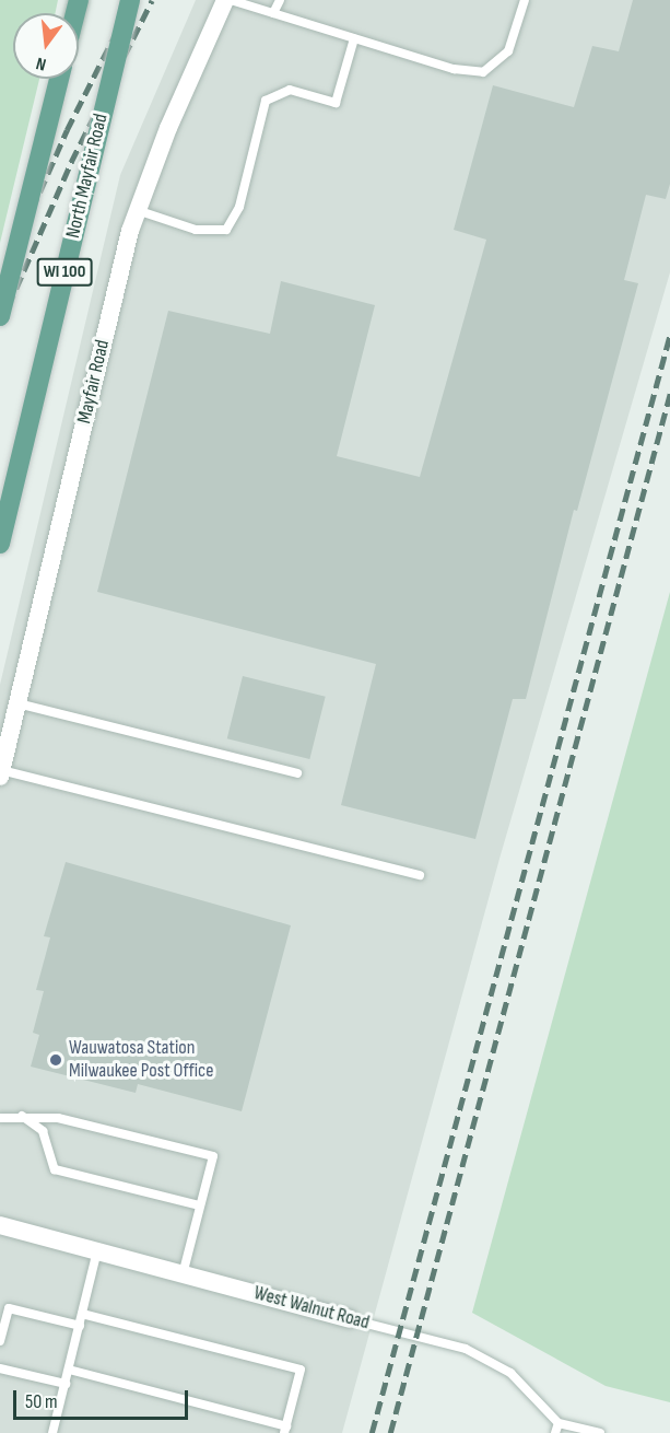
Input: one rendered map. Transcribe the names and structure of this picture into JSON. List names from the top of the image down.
{
  "streets": {
    "main road": ["North Mayfair Road", "WI 100"],
    "street": ["Mayfair Road", "West Walnut Road"]
  },
  "places": ["Wauwatosa Station Milwaukee Post Office"],
  "scale_bar": "50 m",
  "north": "bottom"
}
